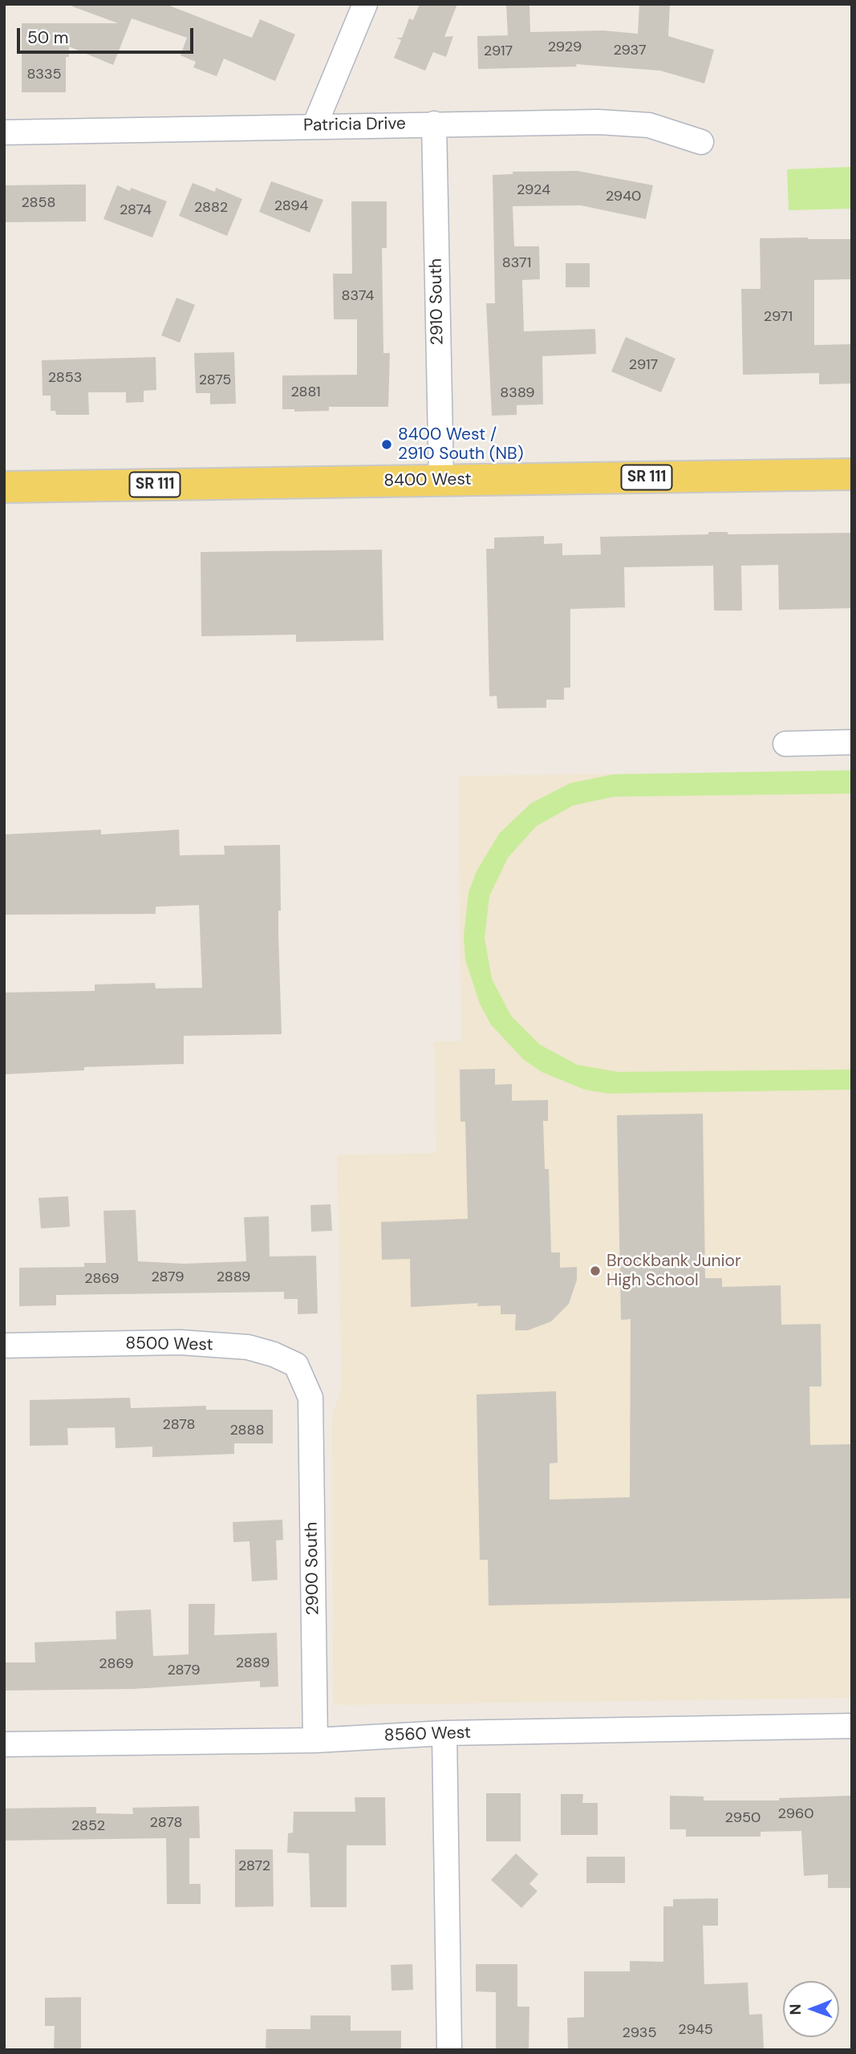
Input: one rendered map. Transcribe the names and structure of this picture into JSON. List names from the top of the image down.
{
  "streets": {
    "main road": ["SR 111", "8400 West"],
    "street": [
      "Patricia Drive",
      "2910 South",
      "8500 West",
      "2900 South",
      "8560 West"
    ]
  },
  "crossings": [
    ["Patricia Drive", "2910 South"],
    ["2910 South", "8400 West"],
    ["8500 West", "2900 South"],
    ["2900 South", "8560 West"]
  ],
  "places": ["8400 West / 2910 South (NB)", "Brockbank Junior High School"],
  "house_numbers": [
    "2929",
    "2937",
    "2917",
    "8335",
    "2924",
    "2940",
    "2858",
    "2894",
    "2882",
    "2874",
    "8371",
    "8374",
    "2971",
    "2917",
    "2853",
    "2875",
    "2881",
    "8389",
    "2879",
    "2889",
    "2869",
    "2878",
    "2888",
    "2889",
    "2869",
    "2879",
    "2960",
    "2950",
    "2878",
    "2852",
    "2872",
    "2945",
    "2935"
  ],
  "scale_bar": "50 m",
  "north": "left"
}
